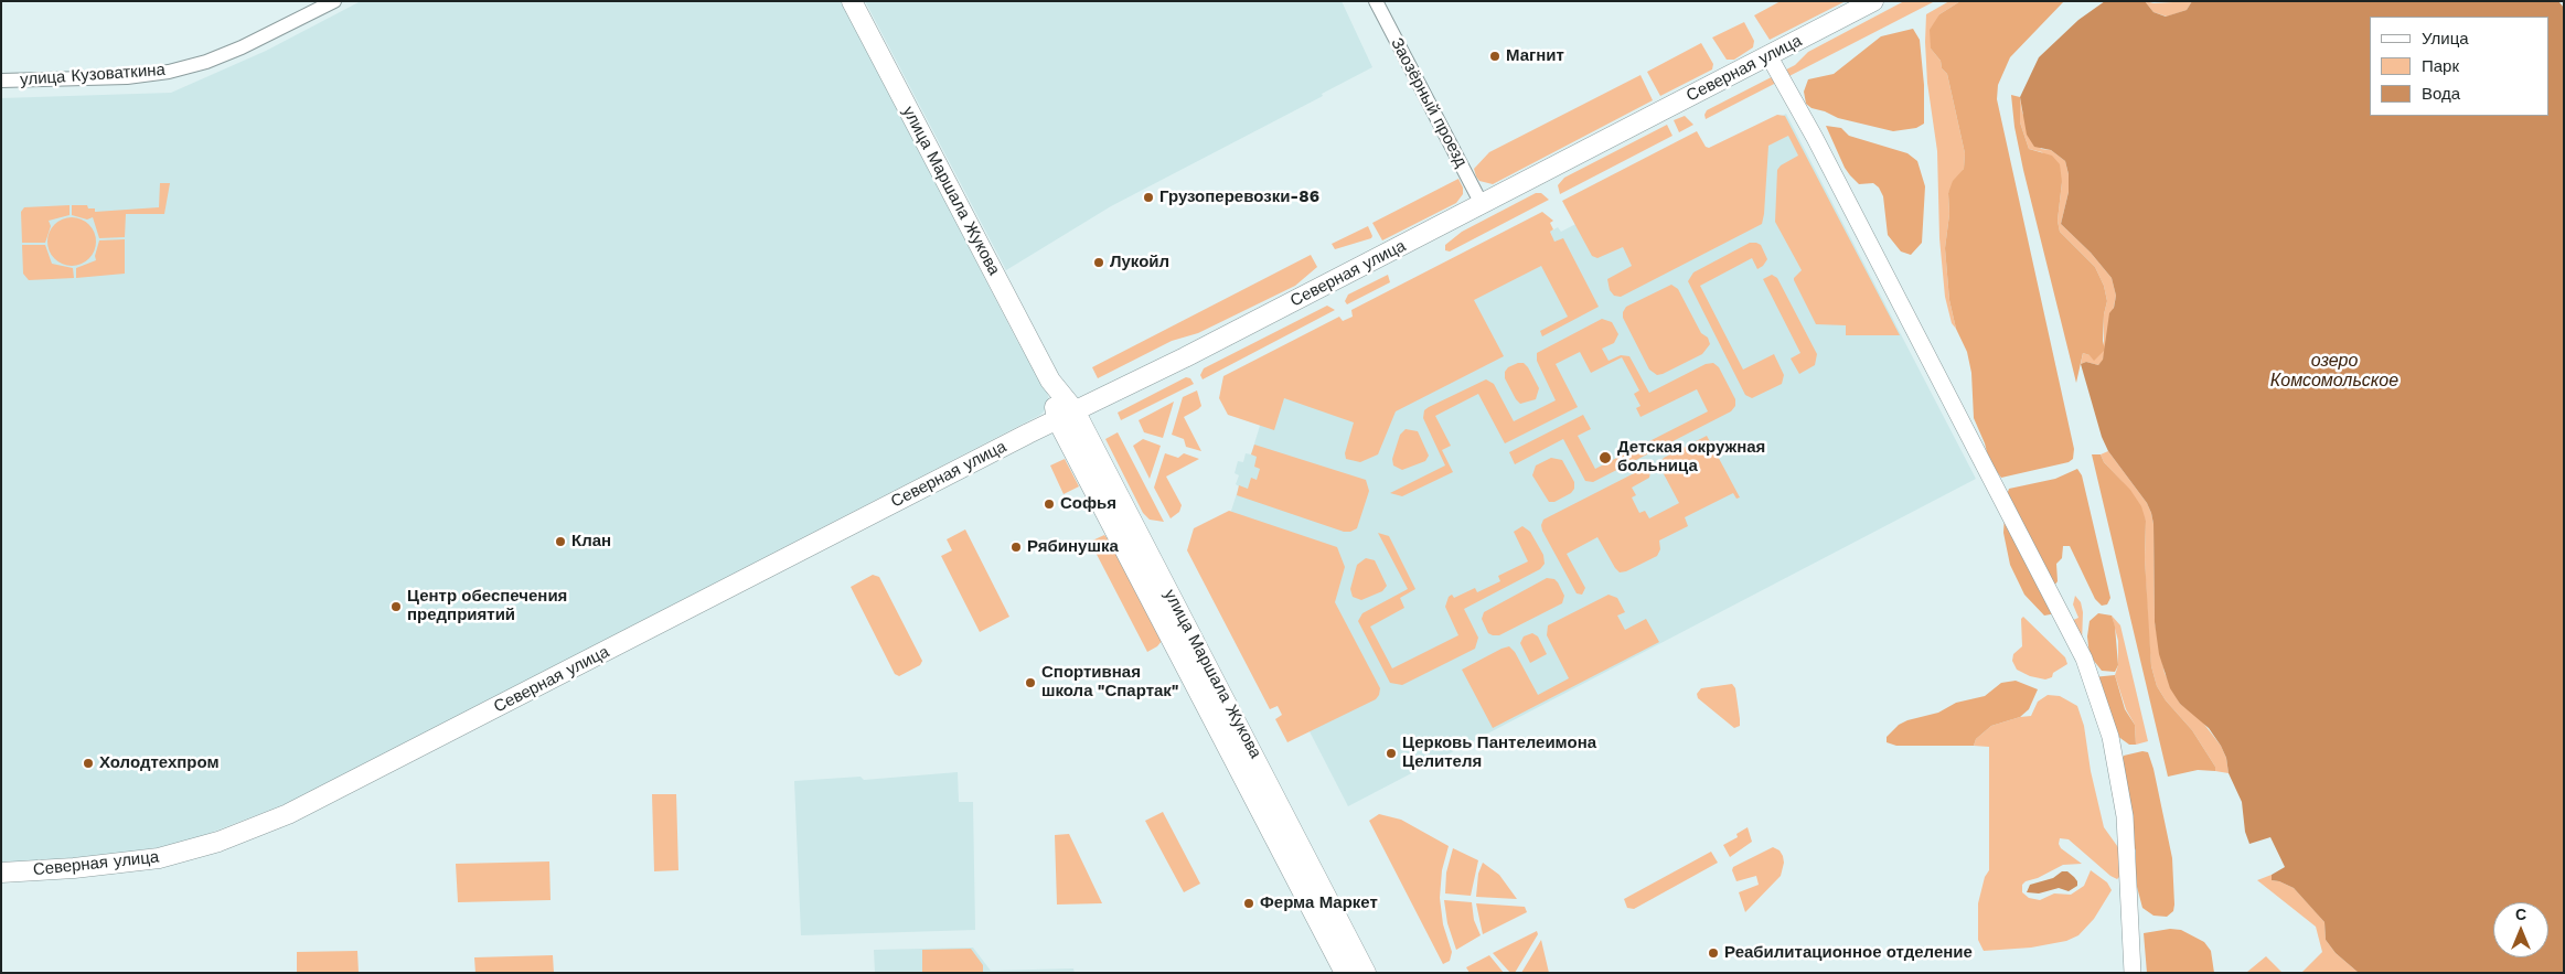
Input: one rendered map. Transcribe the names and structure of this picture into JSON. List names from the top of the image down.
{
  "streets": {
    "main road": ["Северная улица", "улица Маршала Жукова"],
    "street": ["улица Кузоваткина", "Заозёрный проезд"]
  },
  "crossings": [
    ["Северная улица", "Заозёрный проезд"],
    ["Северная улица", "улица Маршала Жукова"]
  ],
  "water": ["озеро Комсомольское"],
  "places": [
    "Магнит",
    "Грузоперевозки-86",
    "Лукойл",
    "Детская окружная больница",
    "Софья",
    "Клан",
    "Рябинушка",
    "Центр обеспечения предприятий",
    "Спортивная школа \"Спартак\"",
    "Церковь Пантелеимона Целителя",
    "Холодтехпром",
    "Ферма Маркет",
    "Реабилитационное отделение"
  ],
  "legend": ["Улица", "Парк", "Вода"],
  "north": "top"
}
